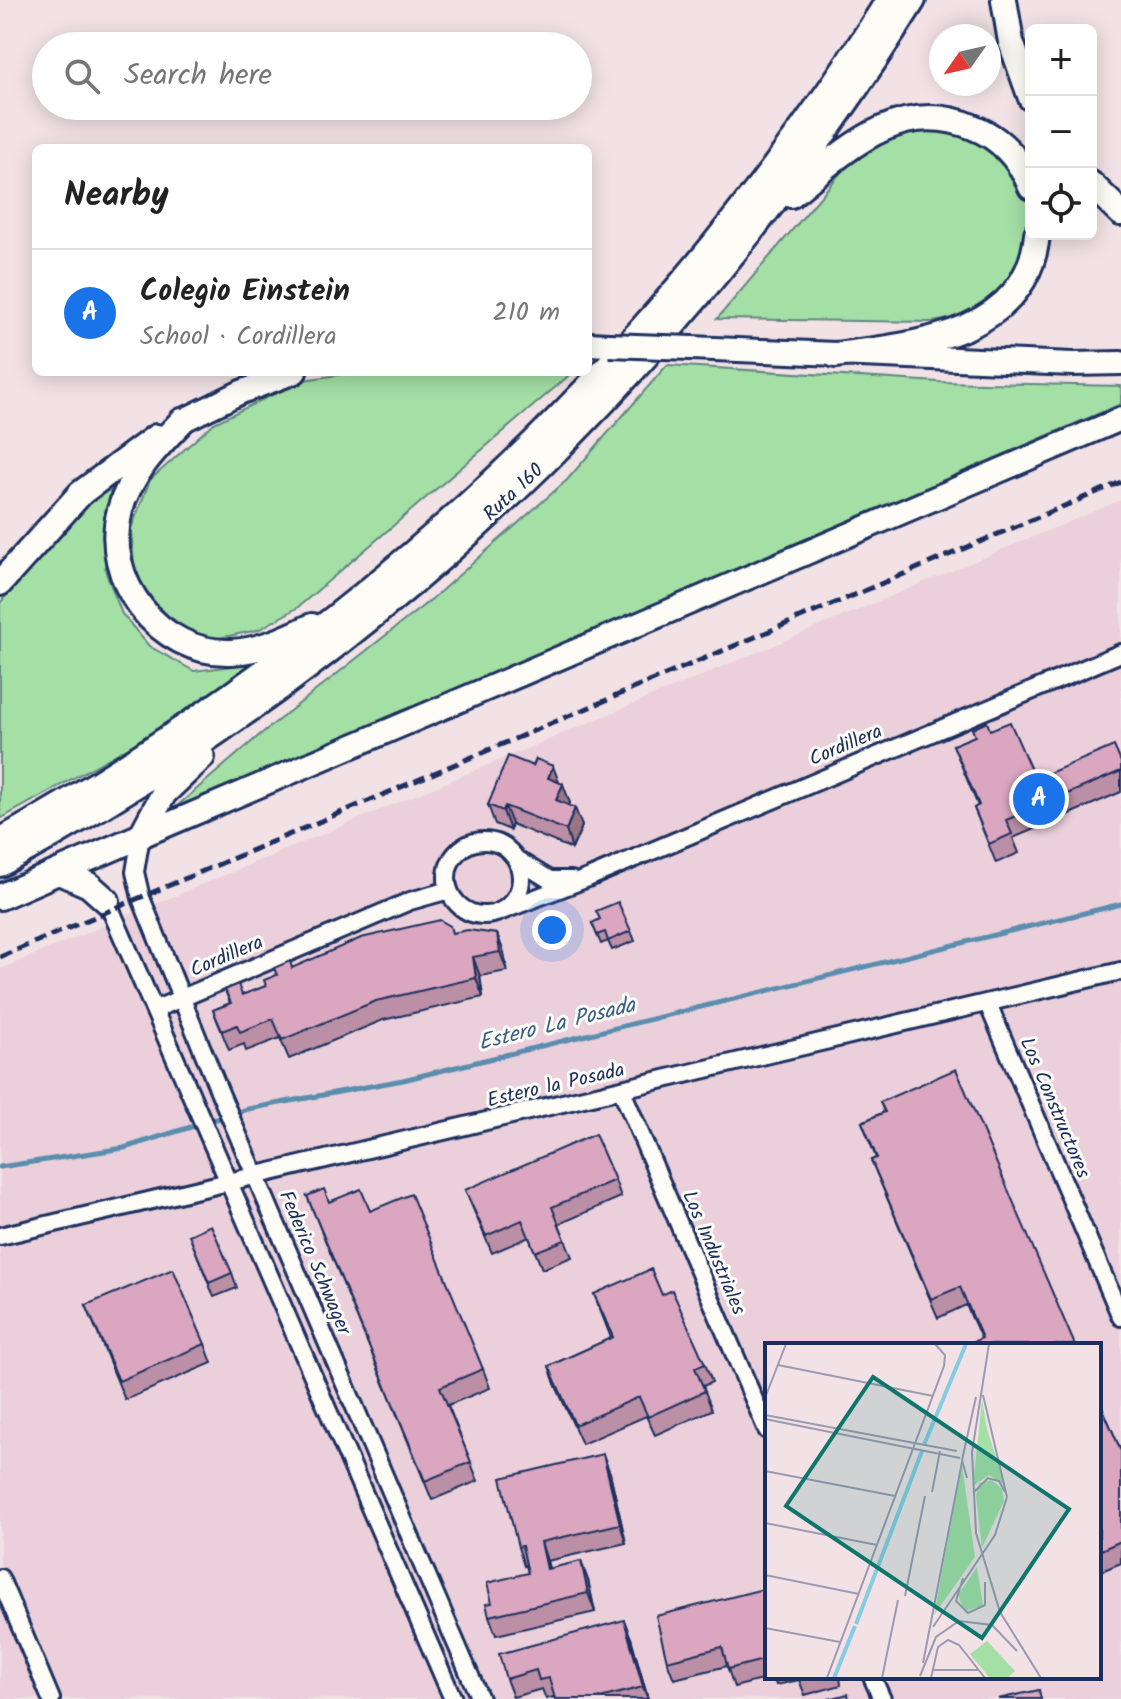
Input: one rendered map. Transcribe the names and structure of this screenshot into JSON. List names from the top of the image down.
{
  "streets": {
    "highway": ["Ruta 160"],
    "street": [
      "Cordillera",
      "Estero la Posada",
      "Los Constructores",
      "Los Industriales",
      "Federico Schwager"
    ]
  },
  "crossings": [
    ["Cordillera", "Federico Schwager"],
    ["Estero la Posada", "Los Constructores"],
    ["Estero la Posada", "Los Industriales"],
    ["Estero la Posada", "Federico Schwager"]
  ],
  "water": ["Estero La Posada"],
  "north": "bottom left",
  "page": {
    "map_buttons": ["+", "−"],
    "search": "Search here",
    "heading": "Nearby",
    "list": [
      {
        "mark": "A",
        "name": "Colegio Einstein",
        "note": "School · Cordillera",
        "value": "210 m"
      }
    ],
    "pins": "A"
  }
}
